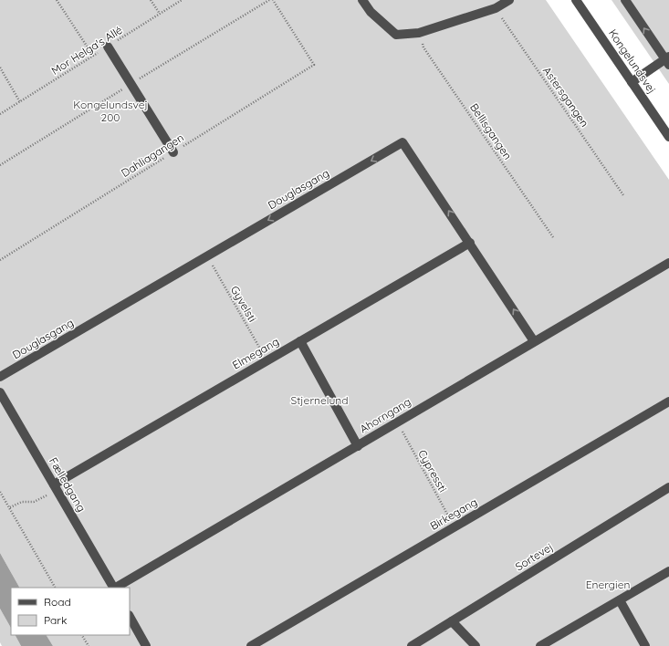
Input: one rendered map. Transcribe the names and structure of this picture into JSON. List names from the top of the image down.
{
  "streets": {
    "street": [
      "Kongelundsvej",
      "Douglasgang",
      "Elmegang",
      "Ahorngang",
      "Fælledgang",
      "Birkegang",
      "Sortevej"
    ],
    "path": [
      "Mor Helga's Allé",
      "Astersgangen",
      "Bellisgangen",
      "Dahliagangen",
      "Gyvelsti",
      "Cypressti"
    ]
  },
  "crossings": [
    ["Douglasgang", "Gyvelsti"],
    ["Douglasgang", "Elmegang"],
    ["Douglasgang", "Ahorngang"],
    ["Gyvelsti", "Elmegang"],
    ["Elmegang", "Fælledgang"],
    ["Ahorngang", "Cypressti"],
    ["Cypressti", "Birkegang"]
  ],
  "parks": ["Kongelundsvej 200", "Stjernelund", "Energien"],
  "legend": ["Road", "Park"]
}
